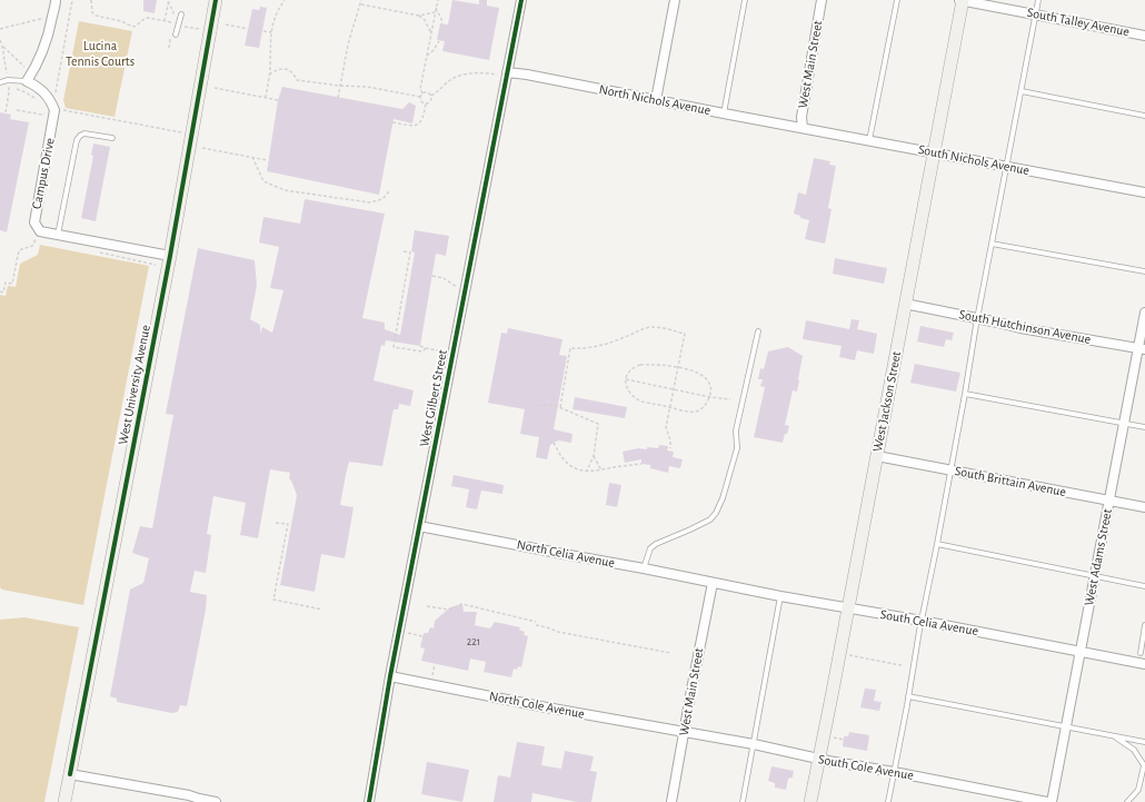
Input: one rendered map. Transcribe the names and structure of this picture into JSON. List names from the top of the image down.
{
  "streets": {
    "main road": ["West University Avenue", "West Jackson Street"],
    "street": [
      "South Talley Avenue",
      "West Main Street",
      "North Nichols Avenue",
      "South Nichols Avenue",
      "Campus Drive",
      "South Hutchinson Avenue",
      "West Gilbert Street",
      "South Brittain Avenue",
      "North Celia Avenue",
      "West Adams Street",
      "South Celia Avenue",
      "North Cole Avenue",
      "South Cole Avenue"
    ]
  },
  "crossings": [
    ["South Talley Avenue", "West Jackson Street"],
    ["West Main Street", "North Nichols Avenue"],
    ["West Main Street", "South Nichols Avenue"],
    ["West Main Street", "North Celia Avenue"],
    ["West Main Street", "South Celia Avenue"],
    ["West Main Street", "North Cole Avenue"],
    ["West Main Street", "South Cole Avenue"],
    ["North Nichols Avenue", "South Nichols Avenue"],
    ["North Nichols Avenue", "West Gilbert Street"],
    ["South Nichols Avenue", "West Jackson Street"],
    ["Campus Drive", "West University Avenue"],
    ["South Hutchinson Avenue", "West Jackson Street"],
    ["South Hutchinson Avenue", "West Adams Street"],
    ["West Gilbert Street", "North Celia Avenue"],
    ["West Gilbert Street", "North Cole Avenue"],
    ["West Jackson Street", "South Brittain Avenue"],
    ["West Jackson Street", "South Celia Avenue"],
    ["West Jackson Street", "South Cole Avenue"],
    ["South Brittain Avenue", "West Adams Street"],
    ["North Celia Avenue", "South Celia Avenue"],
    ["West Adams Street", "South Celia Avenue"],
    ["North Cole Avenue", "South Cole Avenue"]
  ],
  "parks": ["Lucina Tennis Courts"],
  "house_numbers": ["221"]
}
